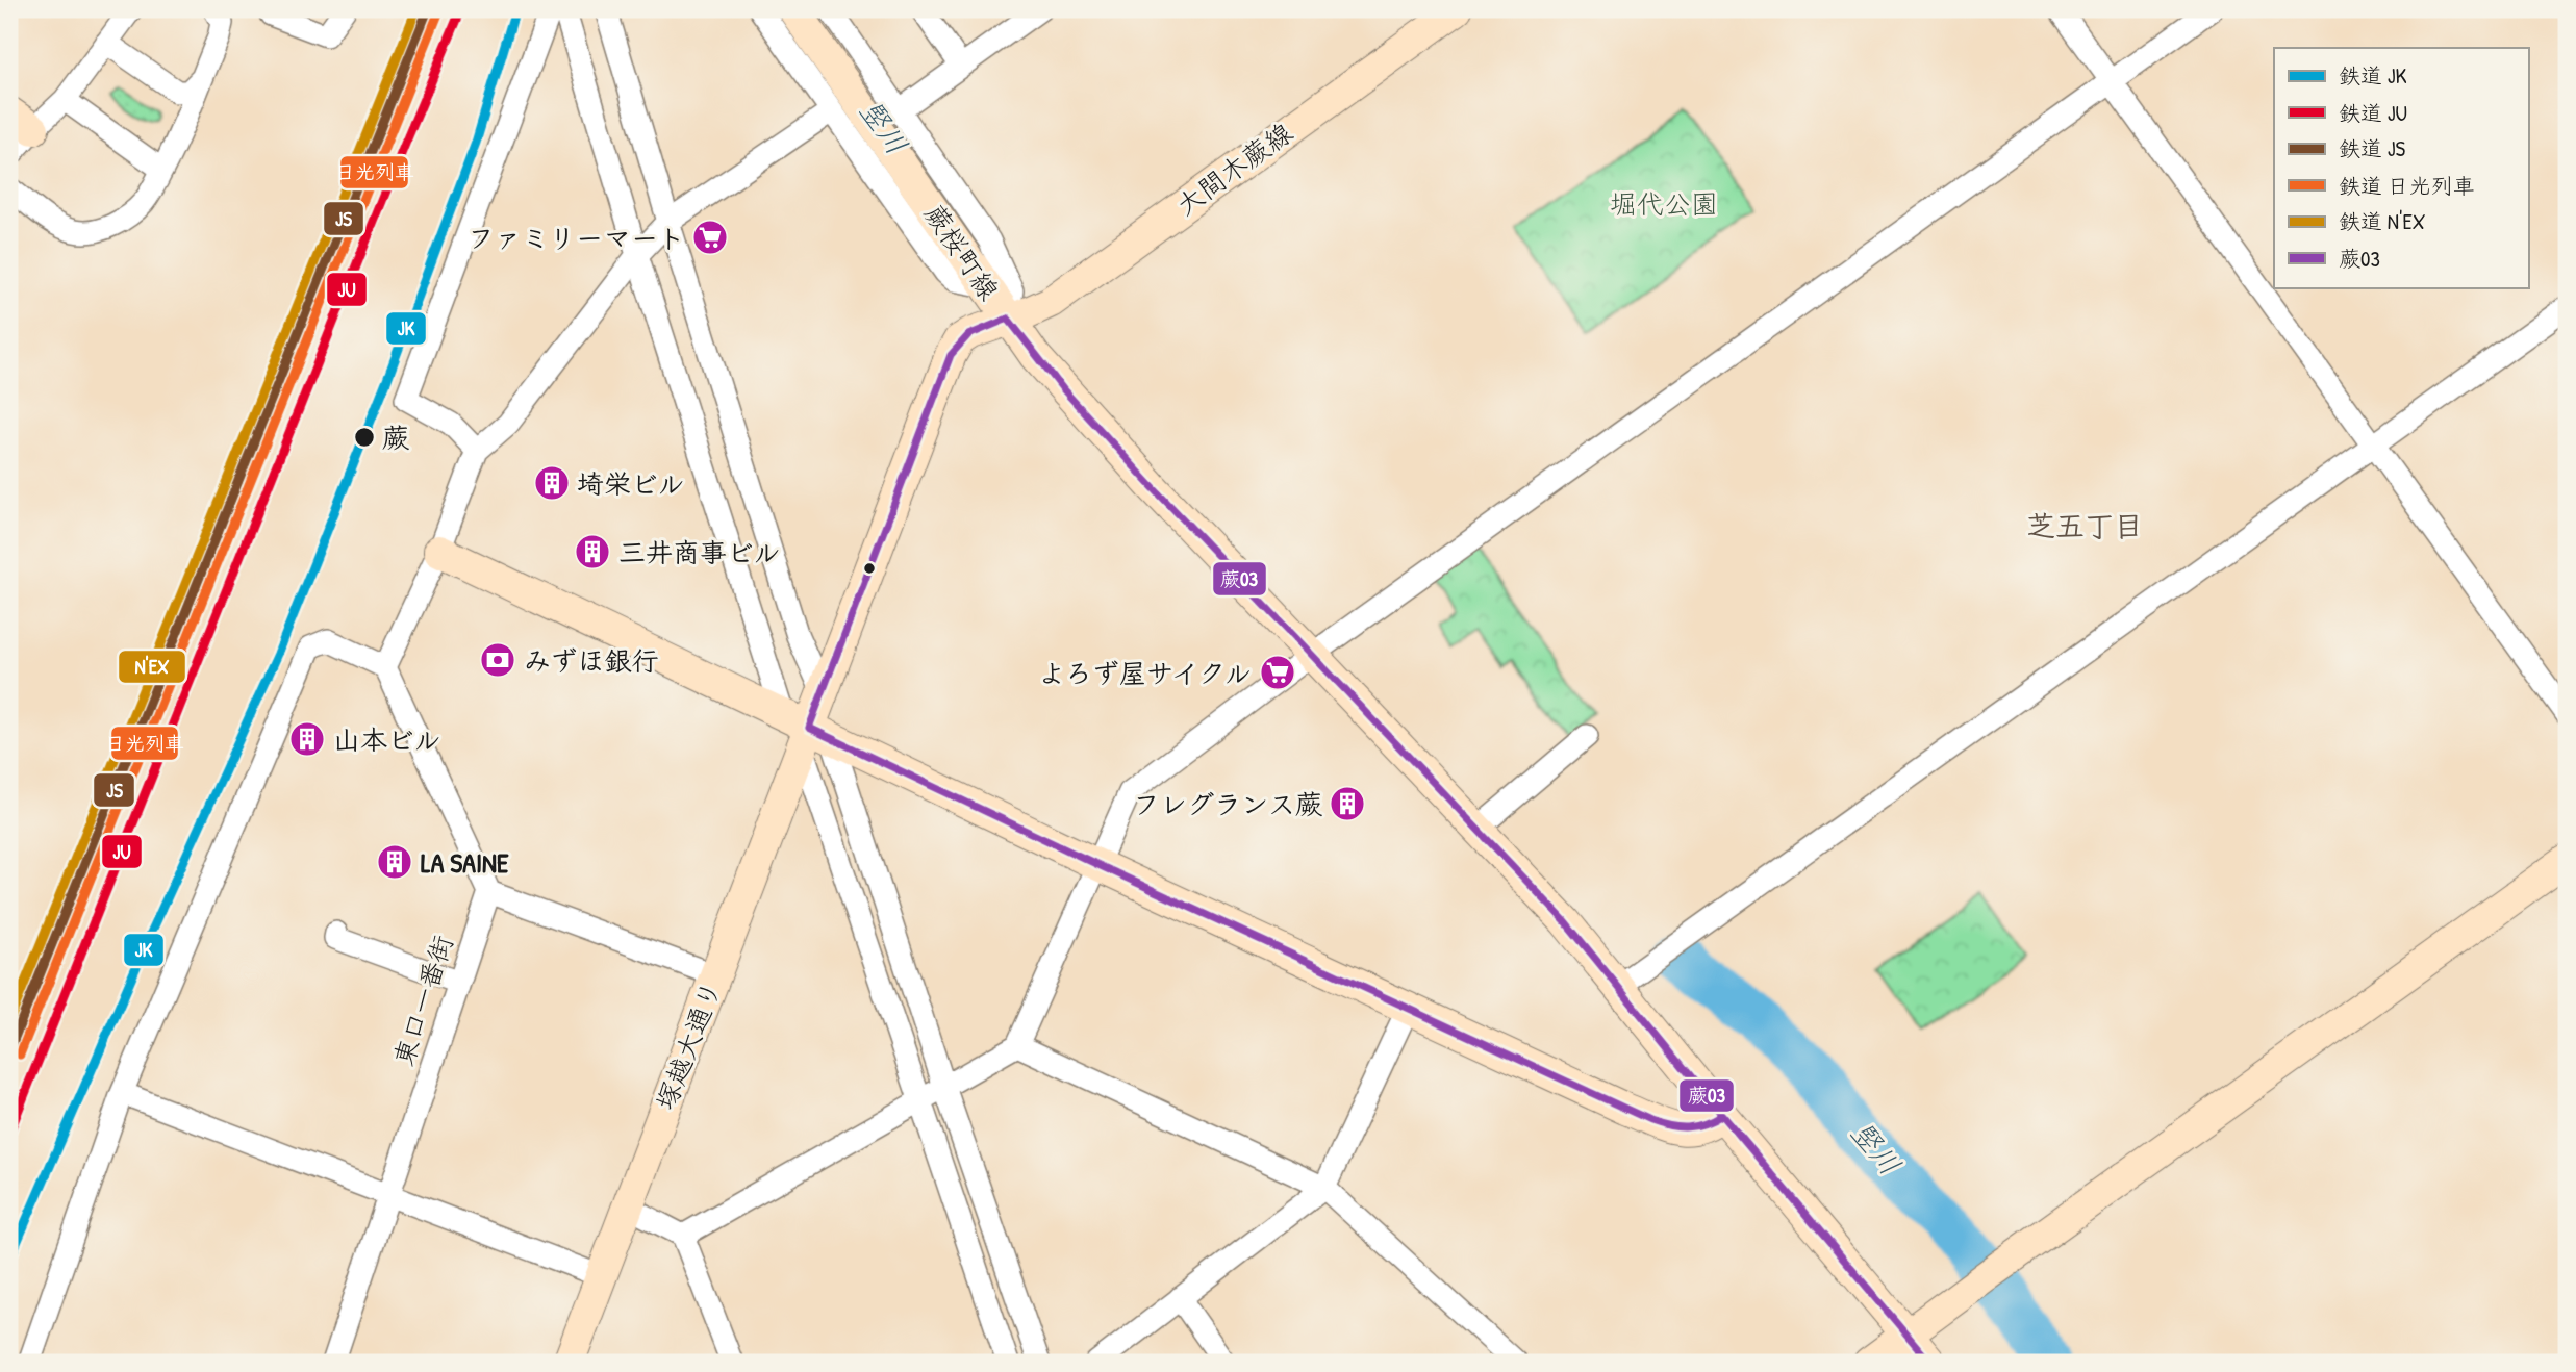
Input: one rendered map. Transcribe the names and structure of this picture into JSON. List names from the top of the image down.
{
  "streets": {
    "street": [
      "大間木蕨線",
      "蕨桜町線",
      "東口一番街",
      "塚越大通り"
    ]
  },
  "crossings": [
    ["大間木蕨線", "蕨桜町線"],
    ["大間木蕨線", "塚越大通り"]
  ],
  "districts": ["芝五丁目"],
  "water": ["竪川"],
  "parks": ["堀代公園"],
  "places": {
    "supermarket": ["ファミリーマート", "よろず屋サイクル"],
    "other": ["蕨"],
    "building": [
      "埼栄ビル",
      "三井商事ビル",
      "山本ビル",
      "フレグランス蕨",
      "LA SAINE"
    ],
    "bank": ["みずほ銀行"]
  },
  "lines": [
    "rail line JK",
    "rail line JU",
    "rail line JS",
    "rail line N'EX",
    "rail line 日光列車",
    "transit line 蕨03"
  ],
  "legend": [
    "鉄道 JK",
    "鉄道 JU",
    "鉄道 JS",
    "鉄道 日光列車",
    "鉄道 N'EX",
    "蕨03"
  ]
}
